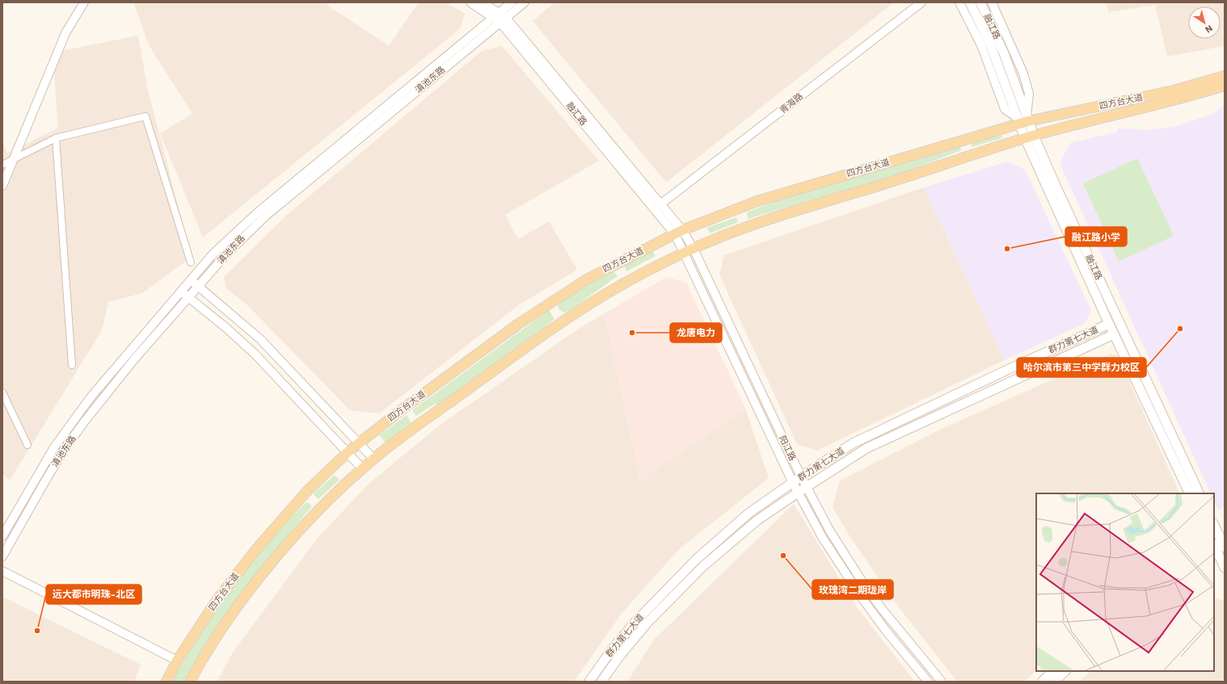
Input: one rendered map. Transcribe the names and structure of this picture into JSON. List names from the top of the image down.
{
  "streets": {
    "main road": ["融江路", "四方台大道", "群力第七大道"],
    "street": [
      "滇池东路",
      "青海路",
      "融汇路",
      "阳江路"
    ]
  },
  "crossings": [
    ["融江路", "四方台大道"],
    ["融江路", "群力第七大道"],
    ["滇池东路", "融汇路"],
    ["四方台大道", "融汇路"],
    ["四方台大道", "阳江路"],
    ["青海路", "融汇路"],
    ["融汇路", "阳江路"],
    ["群力第七大道", "阳江路"]
  ],
  "places": [
    "融江路小学",
    "哈尔滨市第三中学群力校区",
    "龙唐电力",
    "玫瑰湾二期珑岸",
    "远大都市明珠-北区"
  ],
  "north": "bottom right"
}
